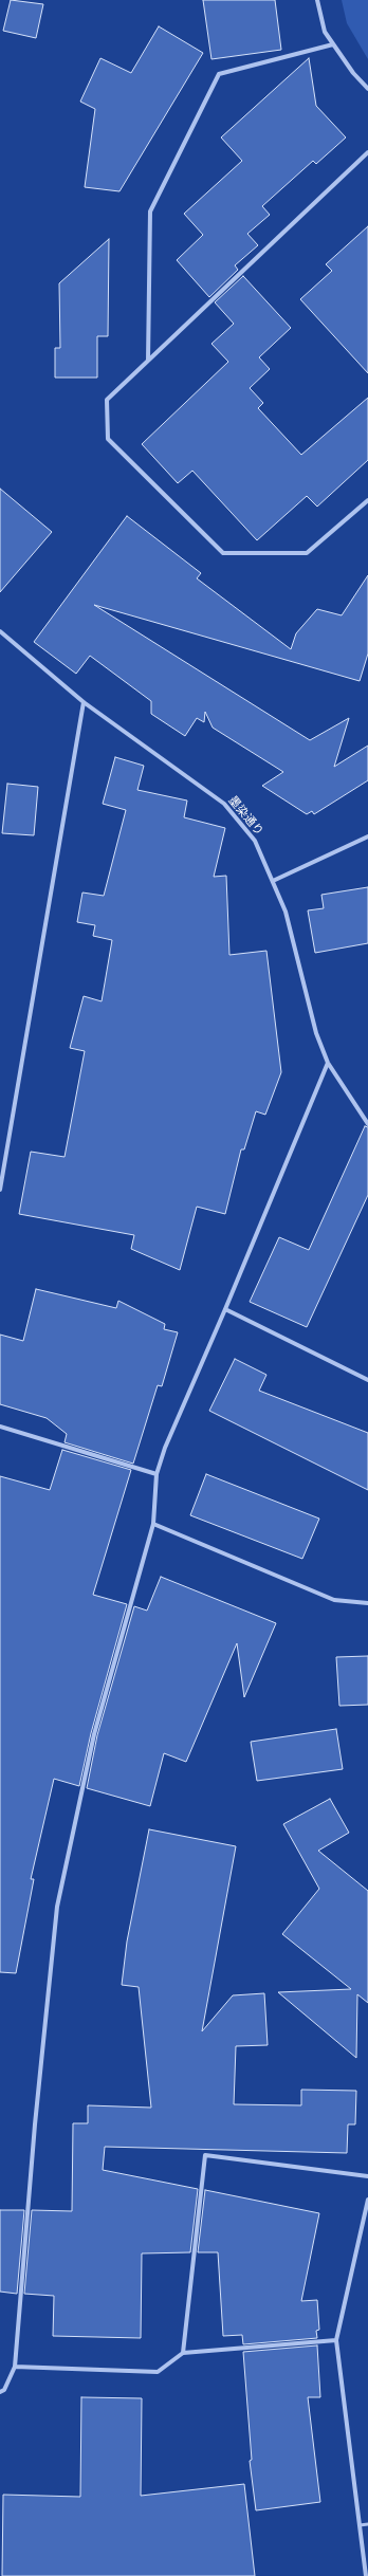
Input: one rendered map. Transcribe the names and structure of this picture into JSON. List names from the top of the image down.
{
  "streets": {
    "street": ["墨染通り"]
  }
}
